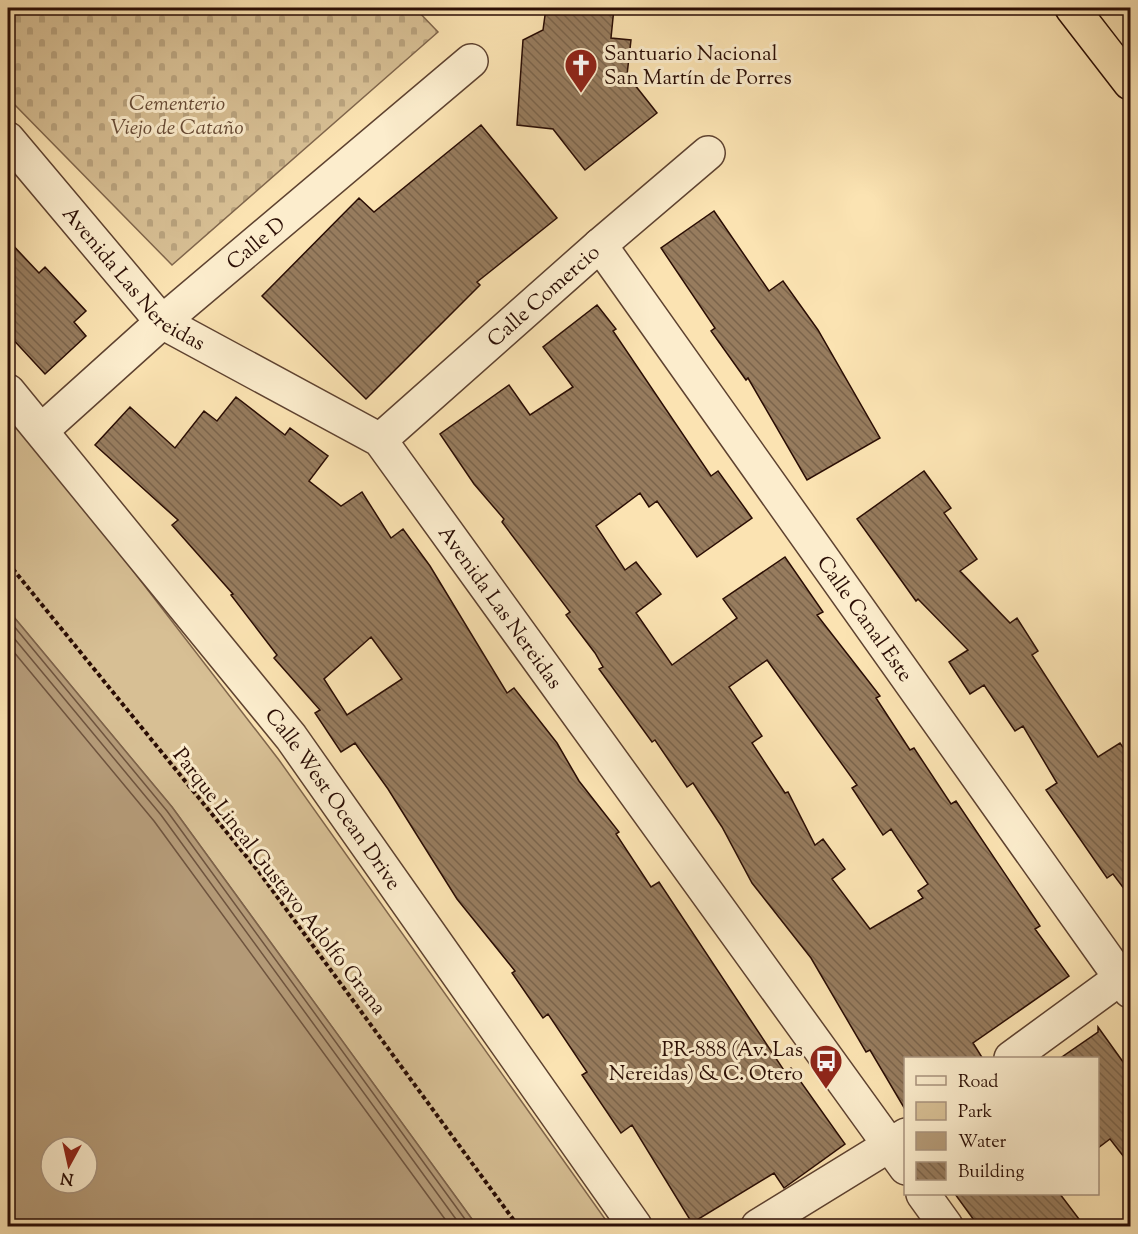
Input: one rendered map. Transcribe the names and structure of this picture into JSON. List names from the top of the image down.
{
  "streets": {
    "street": [
      "Calle D",
      "Avenida Las Nereidas",
      "Calle Comercio",
      "Calle Canal Este",
      "Calle West Ocean Drive"
    ],
    "path": ["Parque Lineal Gustavo Adolfo Grana"]
  },
  "crossings": [
    ["Calle D", "Avenida Las Nereidas"],
    ["Calle D", "Calle West Ocean Drive"],
    ["Avenida Las Nereidas", "Calle Comercio"],
    ["Calle Comercio", "Calle Canal Este"]
  ],
  "parks": ["Cementerio Viejo de Cataño"],
  "places": {
    "church": ["Santuario Nacional San Martín de Porres"],
    "bus stop": ["PR-888 (Av. Las Nereidas) & C. Otero"]
  },
  "legend": [
    "Road",
    "Park",
    "Water",
    "Building"
  ],
  "north": "bottom"
}
